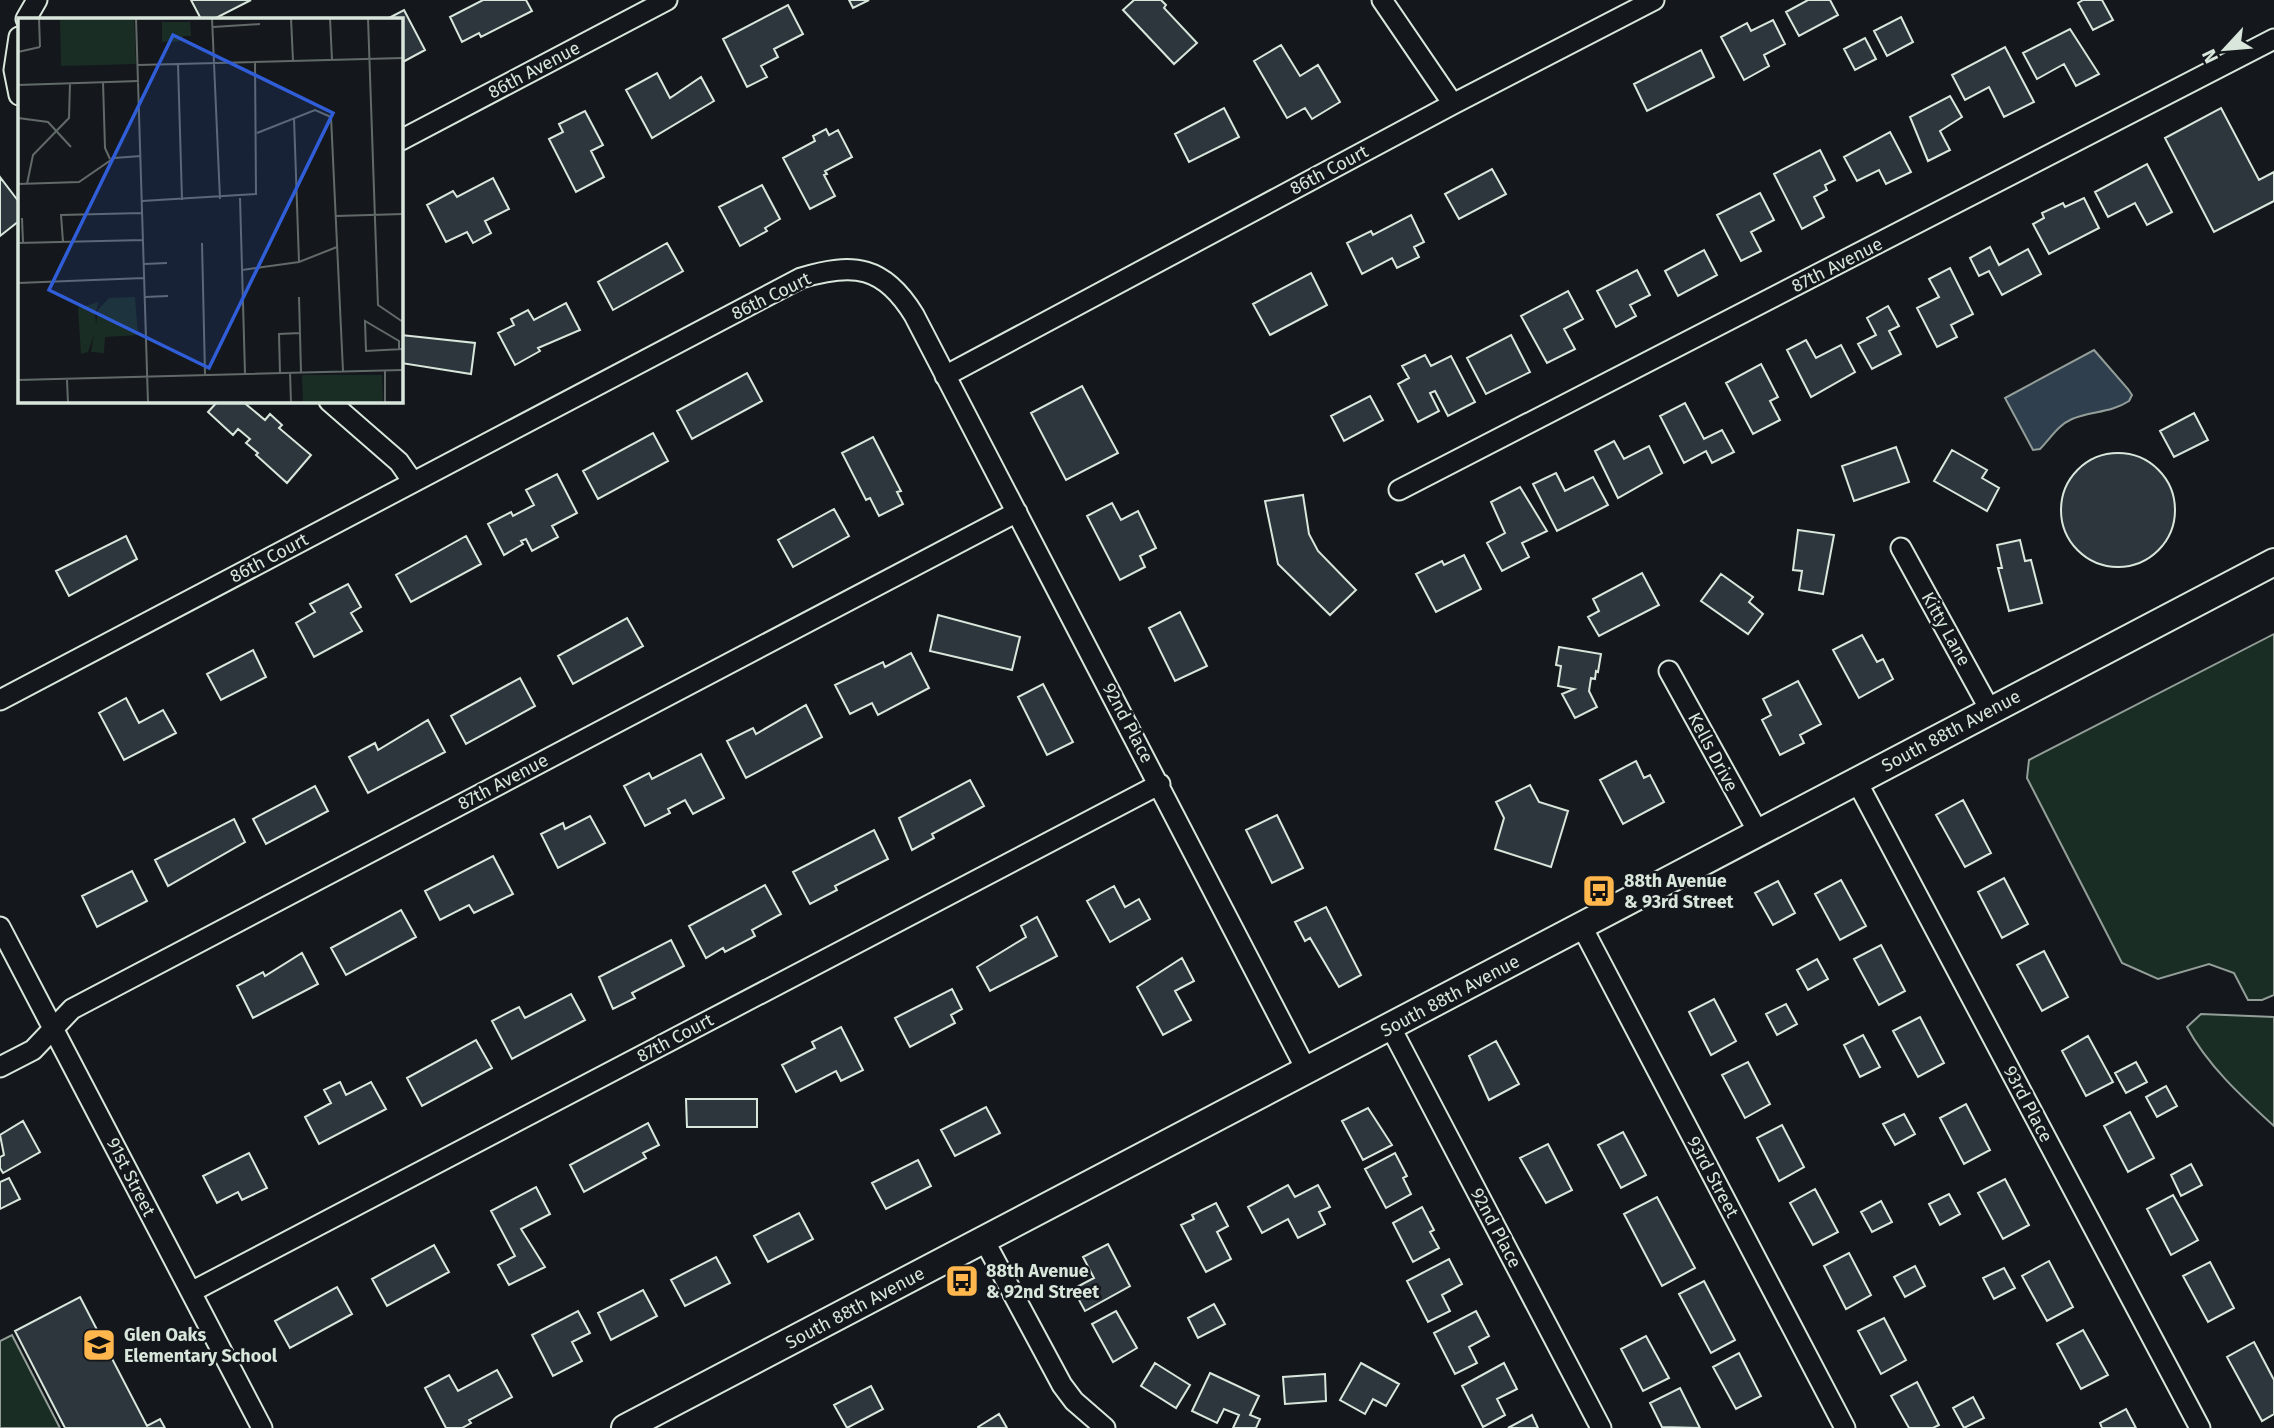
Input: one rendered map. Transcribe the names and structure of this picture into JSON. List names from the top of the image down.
{
  "streets": {
    "street": [
      "86th Avenue",
      "86th Court",
      "87th Avenue",
      "Kitty Lane",
      "92nd Place",
      "South 88th Avenue",
      "Kells Drive",
      "87th Court",
      "93rd Place",
      "91st Street",
      "93rd Street"
    ]
  },
  "crossings": [
    ["86th Court", "92nd Place"],
    ["87th Avenue", "92nd Place"],
    ["87th Avenue", "91st Street"],
    ["Kitty Lane", "South 88th Avenue"],
    ["92nd Place", "South 88th Avenue"],
    ["92nd Place", "87th Court"],
    ["South 88th Avenue", "Kells Drive"],
    ["South 88th Avenue", "93rd Place"],
    ["South 88th Avenue", "93rd Street"],
    ["87th Court", "91st Street"]
  ],
  "places": {
    "bus stop": ["88th Avenue & 93rd Street", "88th Avenue & 92nd Street"],
    "school or university": ["Glen Oaks Elementary School"]
  },
  "north": "bottom left"
}
